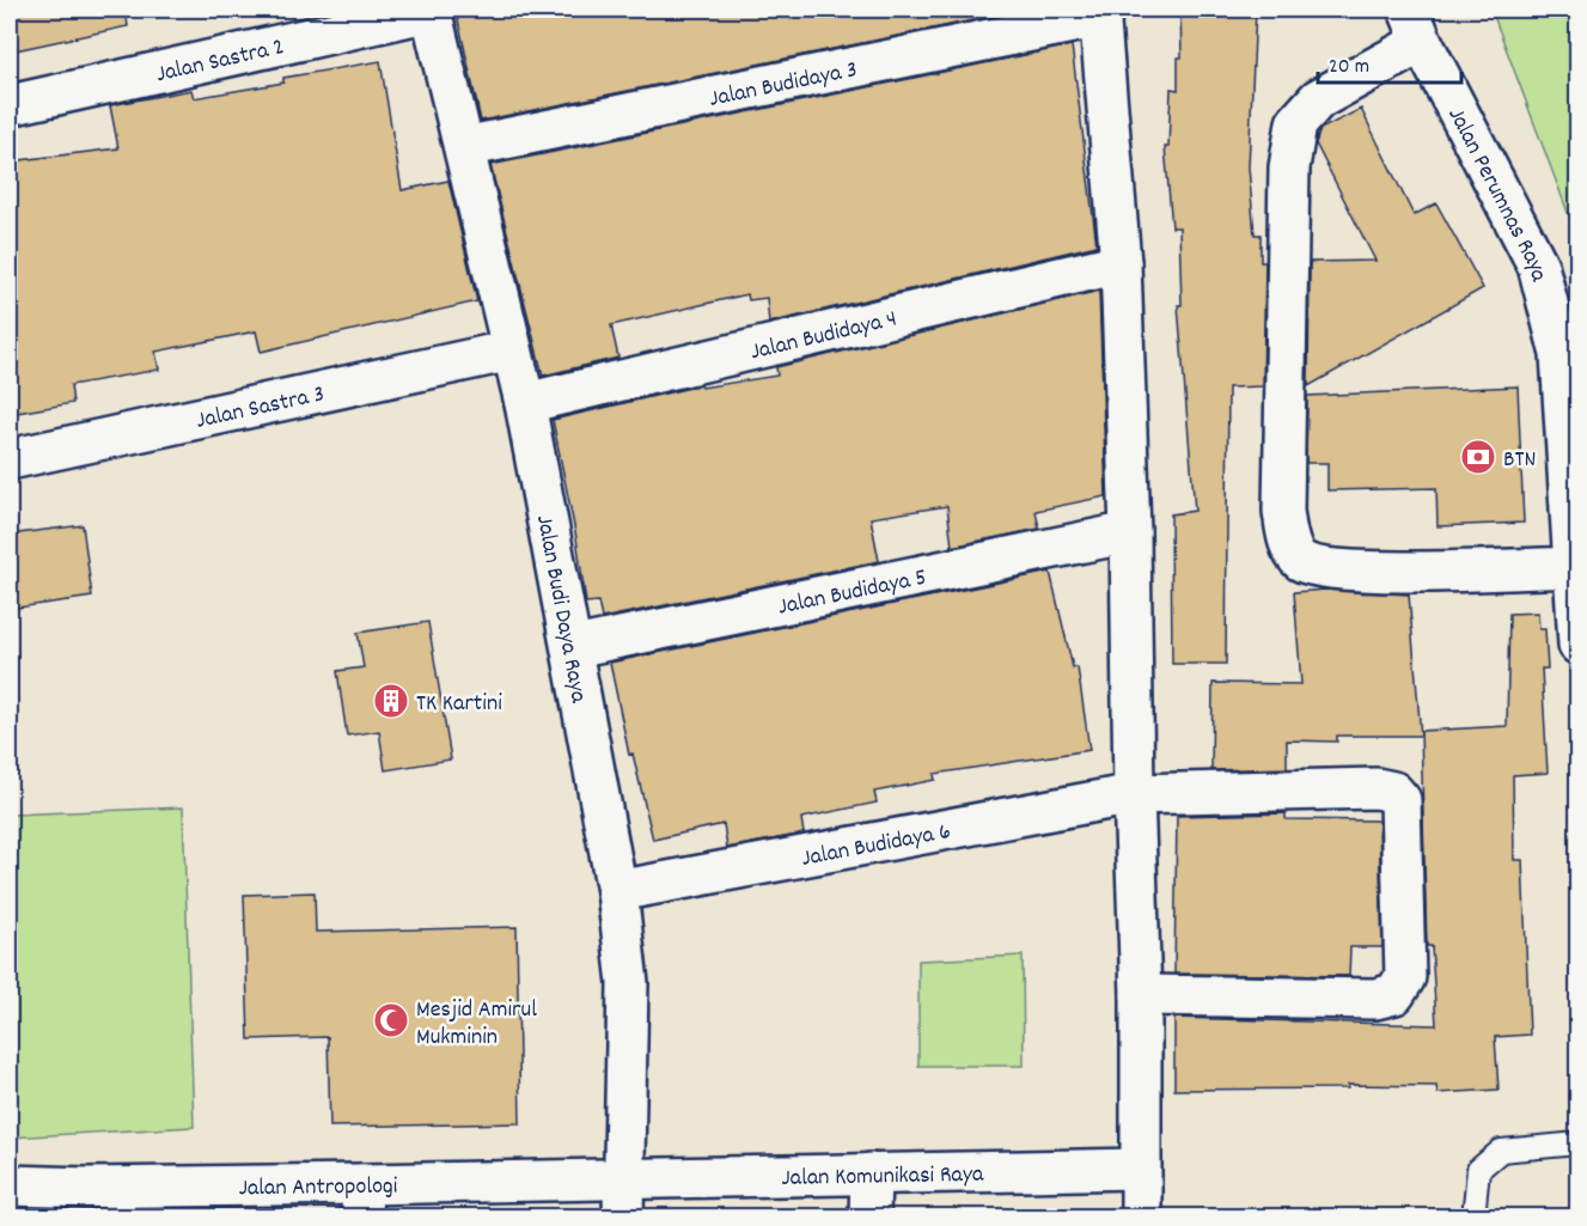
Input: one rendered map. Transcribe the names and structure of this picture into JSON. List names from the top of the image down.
{
  "streets": {
    "street": [
      "Jalan Sastra 2",
      "Jalan Budidaya 3",
      "Jalan Perumnas Raya",
      "Jalan Budidaya 4",
      "Jalan Sastra 3",
      "Jalan Budidaya 5",
      "Jalan Budi Daya Raya",
      "Jalan Budidaya 6",
      "Jalan Komunikasi Raya",
      "Jalan Antropologi"
    ]
  },
  "crossings": [
    ["Jalan Sastra 2", "Jalan Budi Daya Raya"],
    ["Jalan Budidaya 3", "Jalan Budi Daya Raya"],
    ["Jalan Budidaya 4", "Jalan Budi Daya Raya"],
    ["Jalan Sastra 3", "Jalan Budi Daya Raya"],
    ["Jalan Budidaya 5", "Jalan Budi Daya Raya"],
    ["Jalan Budi Daya Raya", "Jalan Budidaya 6"],
    ["Jalan Budi Daya Raya", "Jalan Komunikasi Raya"],
    ["Jalan Budi Daya Raya", "Jalan Antropologi"],
    ["Jalan Komunikasi Raya", "Jalan Antropologi"]
  ],
  "places": {
    "bank": ["BTN"],
    "building": ["TK Kartini"],
    "mosque": ["Mesjid Amirul Mukminin"]
  },
  "scale_bar": "20 m"
}
